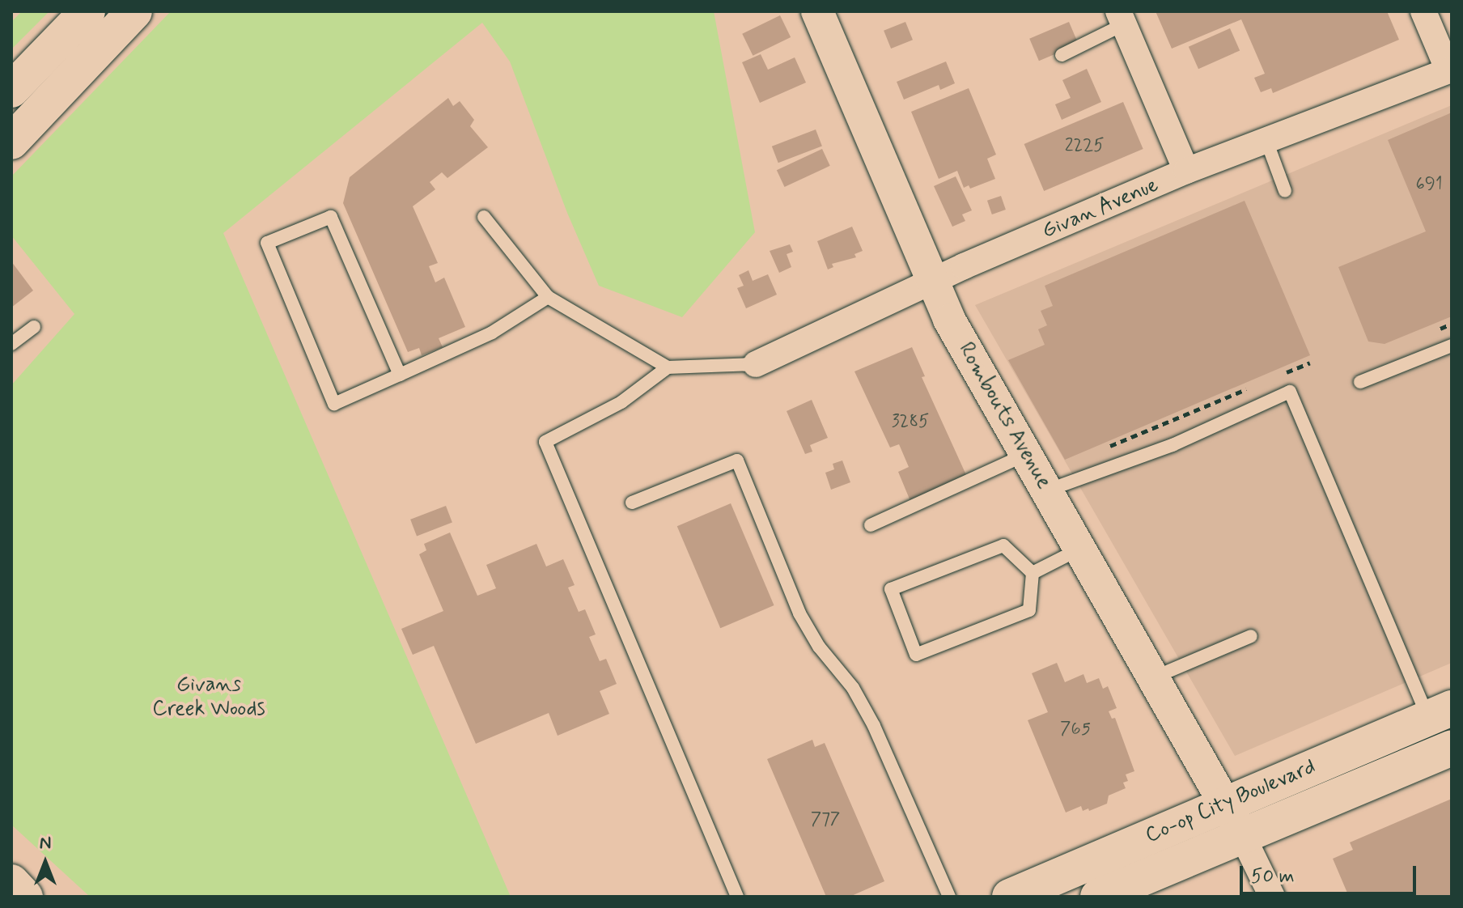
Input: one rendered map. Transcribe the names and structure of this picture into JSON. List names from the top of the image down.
{
  "streets": {
    "main road": ["Co-op City Boulevard"],
    "street": ["Givan Avenue", "Rombouts Avenue"]
  },
  "crossings": [
    ["Givan Avenue", "Rombouts Avenue"],
    ["Rombouts Avenue", "Co-op City Boulevard"]
  ],
  "parks": ["Givans Creek Woods"],
  "house_numbers": [
    "2225",
    "691",
    "3285",
    "765",
    "777"
  ],
  "scale_bar": "50 m",
  "north": "top"
}
